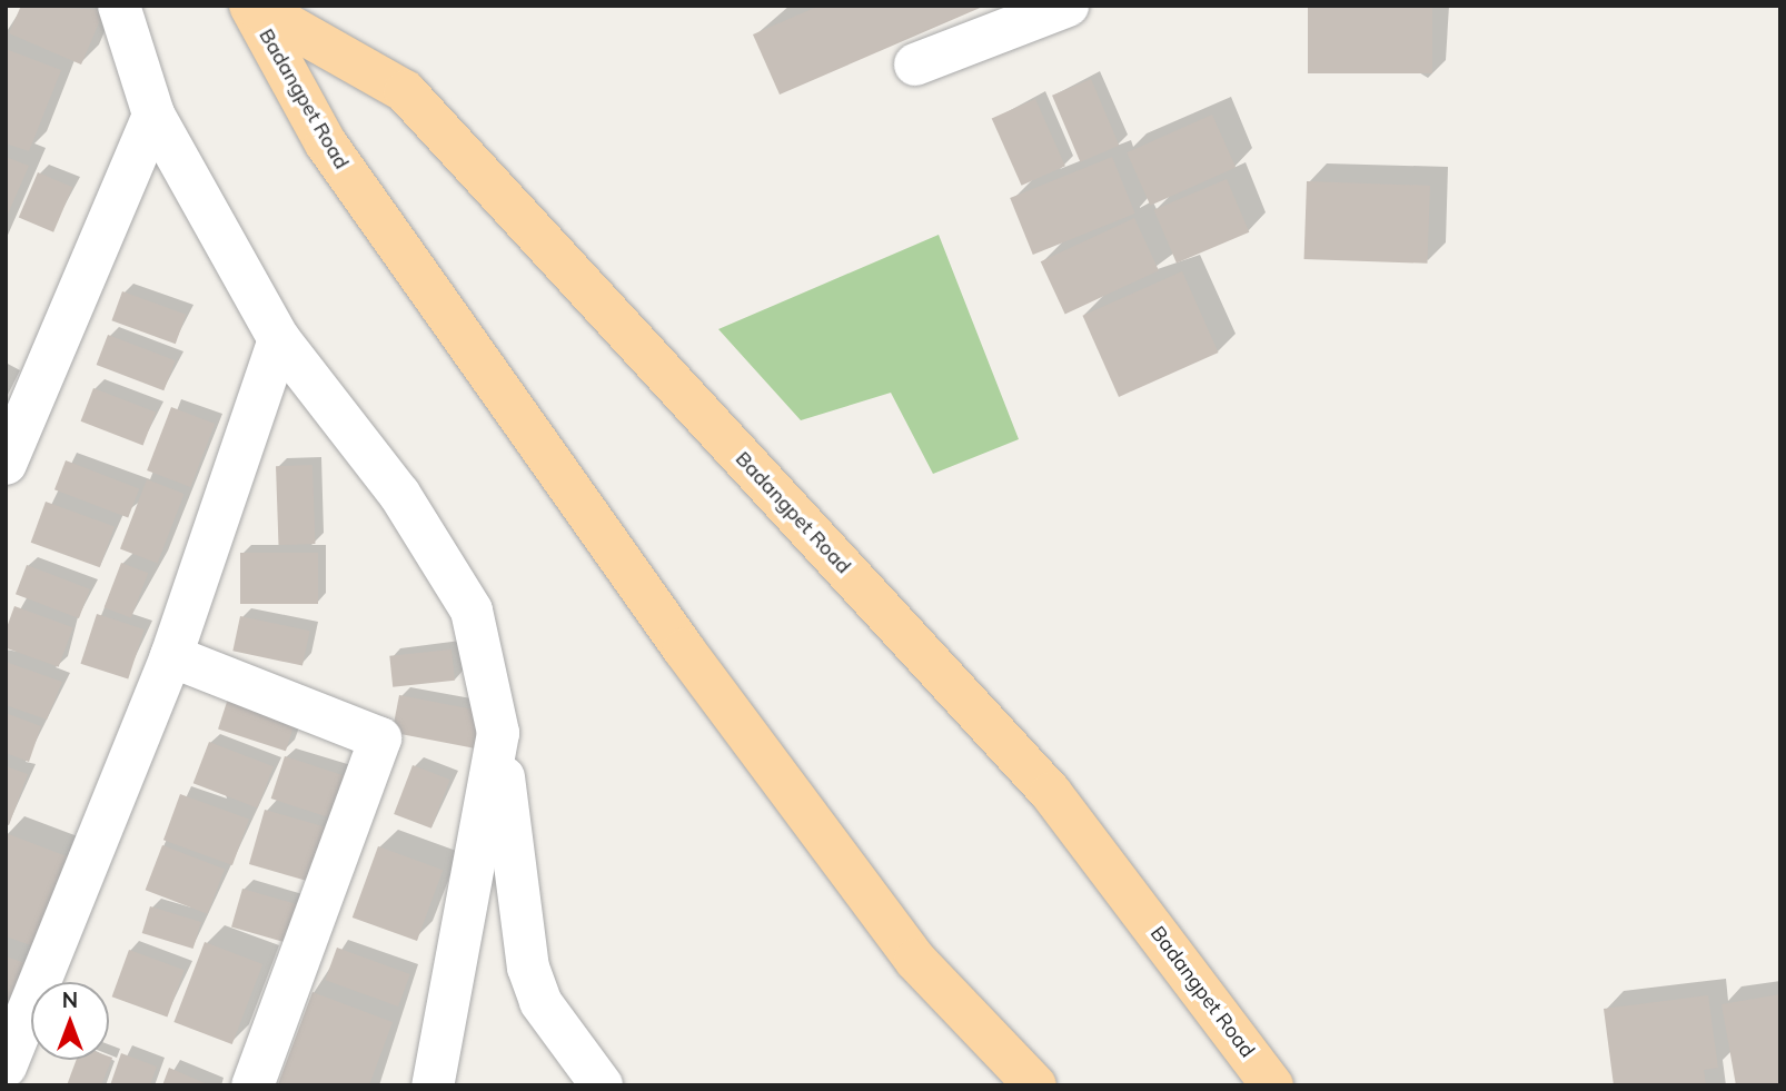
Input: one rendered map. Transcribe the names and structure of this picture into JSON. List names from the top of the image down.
{
  "streets": {
    "main road": ["Badangpet Road"]
  },
  "north": "top"
}
